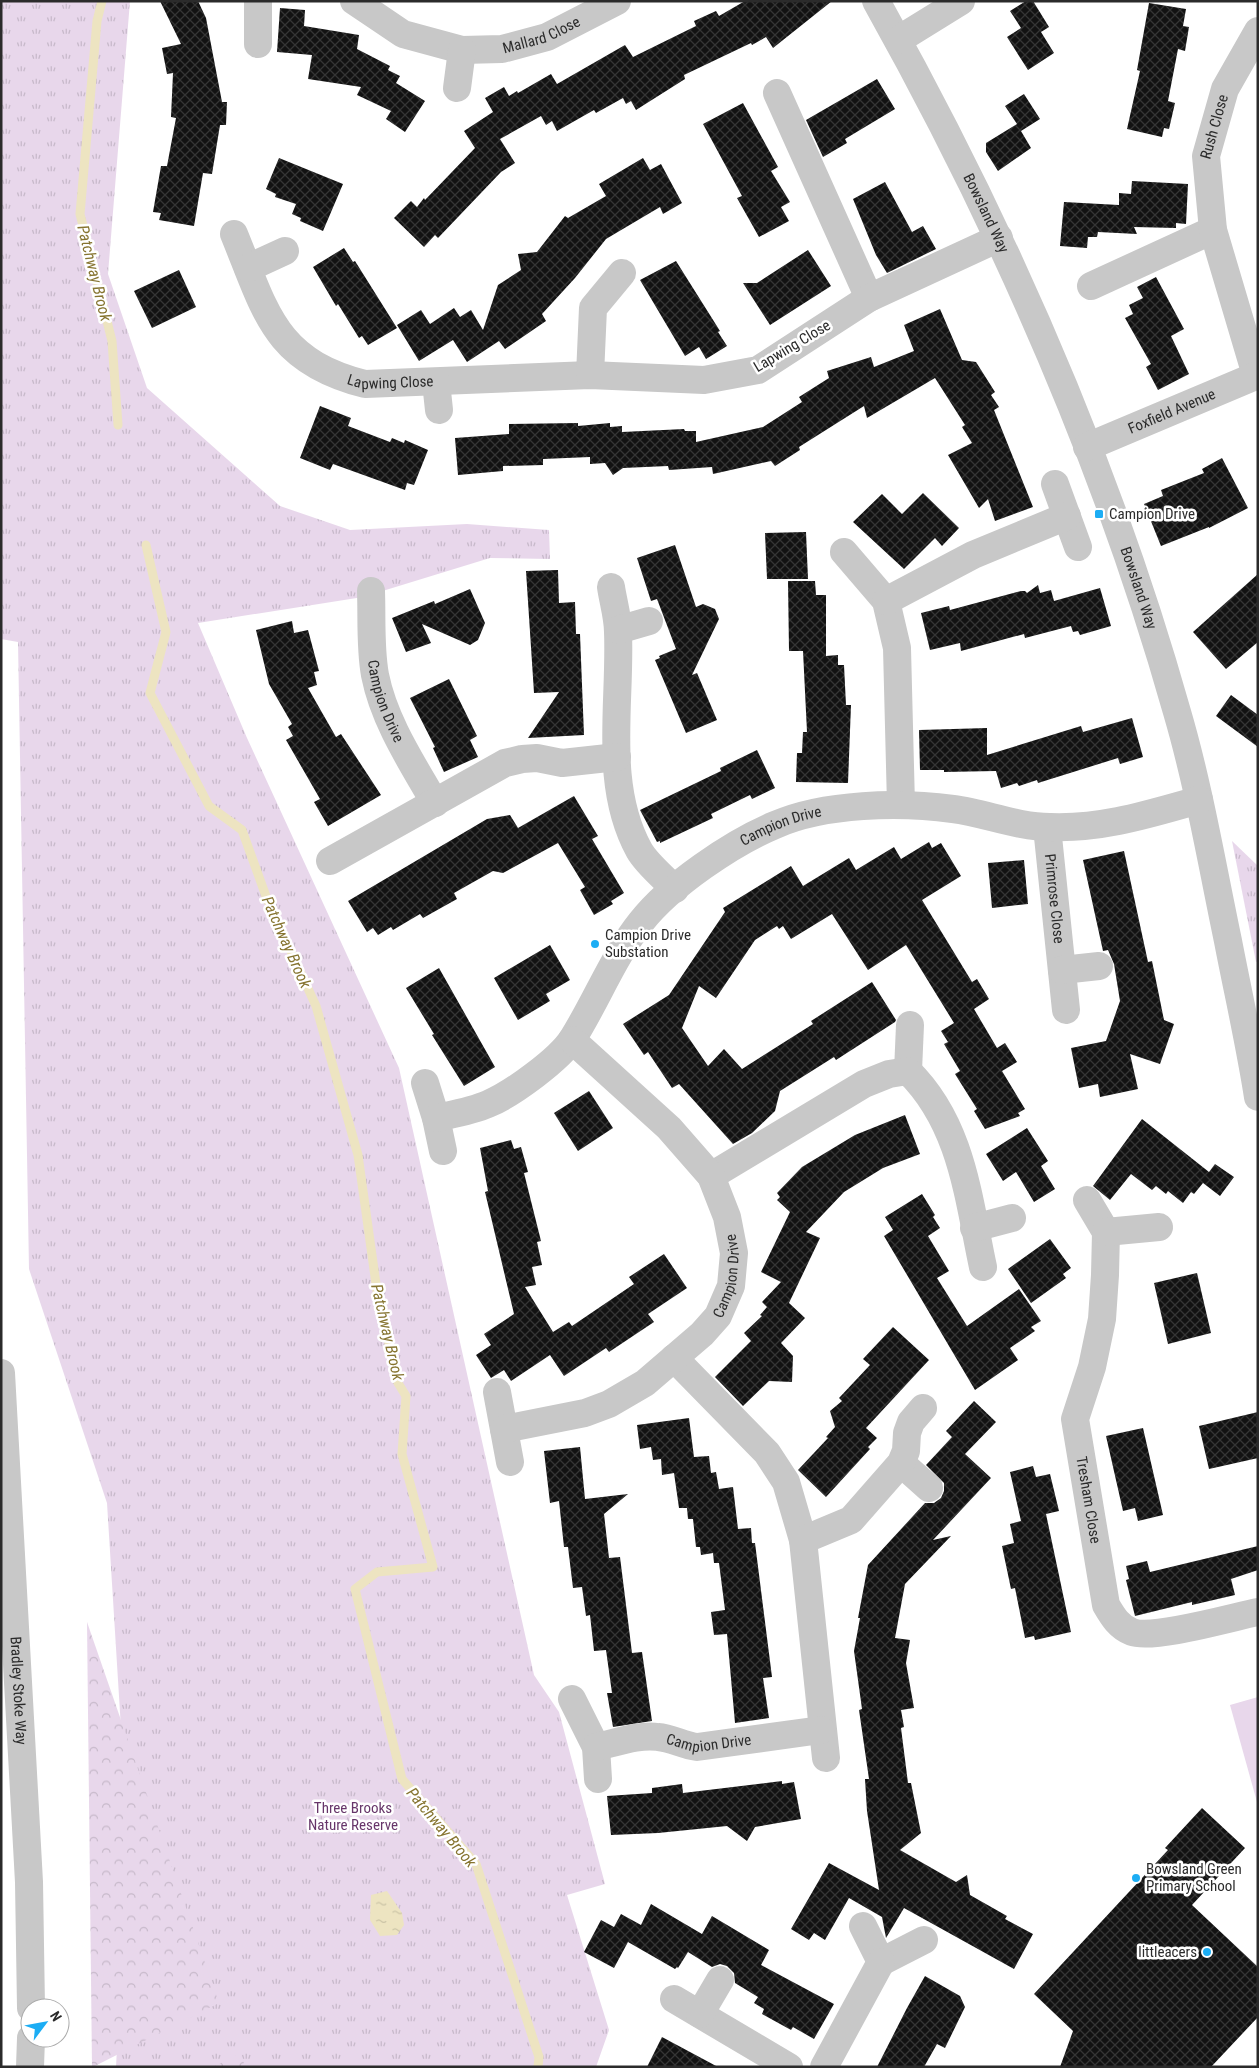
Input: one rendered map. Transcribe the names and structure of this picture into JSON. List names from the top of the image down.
{
  "streets": {
    "street": [
      "Mallard Close",
      "Rush Close",
      "Bowsland Way",
      "Lapwing Close",
      "Foxfield Avenue",
      "Campion Drive",
      "Primrose Close",
      "Tresham Close",
      "Bradley Stoke Way"
    ]
  },
  "crossings": [
    ["Rush Close", "Foxfield Avenue"],
    ["Bowsland Way", "Lapwing Close"],
    ["Bowsland Way", "Foxfield Avenue"],
    ["Bowsland Way", "Campion Drive"],
    ["Campion Drive", "Primrose Close"]
  ],
  "water": ["Patchway Brook"],
  "parks": ["Three Brooks Nature Reserve"],
  "places": {
    "transit": ["Campion Drive"],
    "other": ["Campion Drive Substation", "Bowsland Green Primary School", "littleacers"]
  },
  "north": "top right"
}
